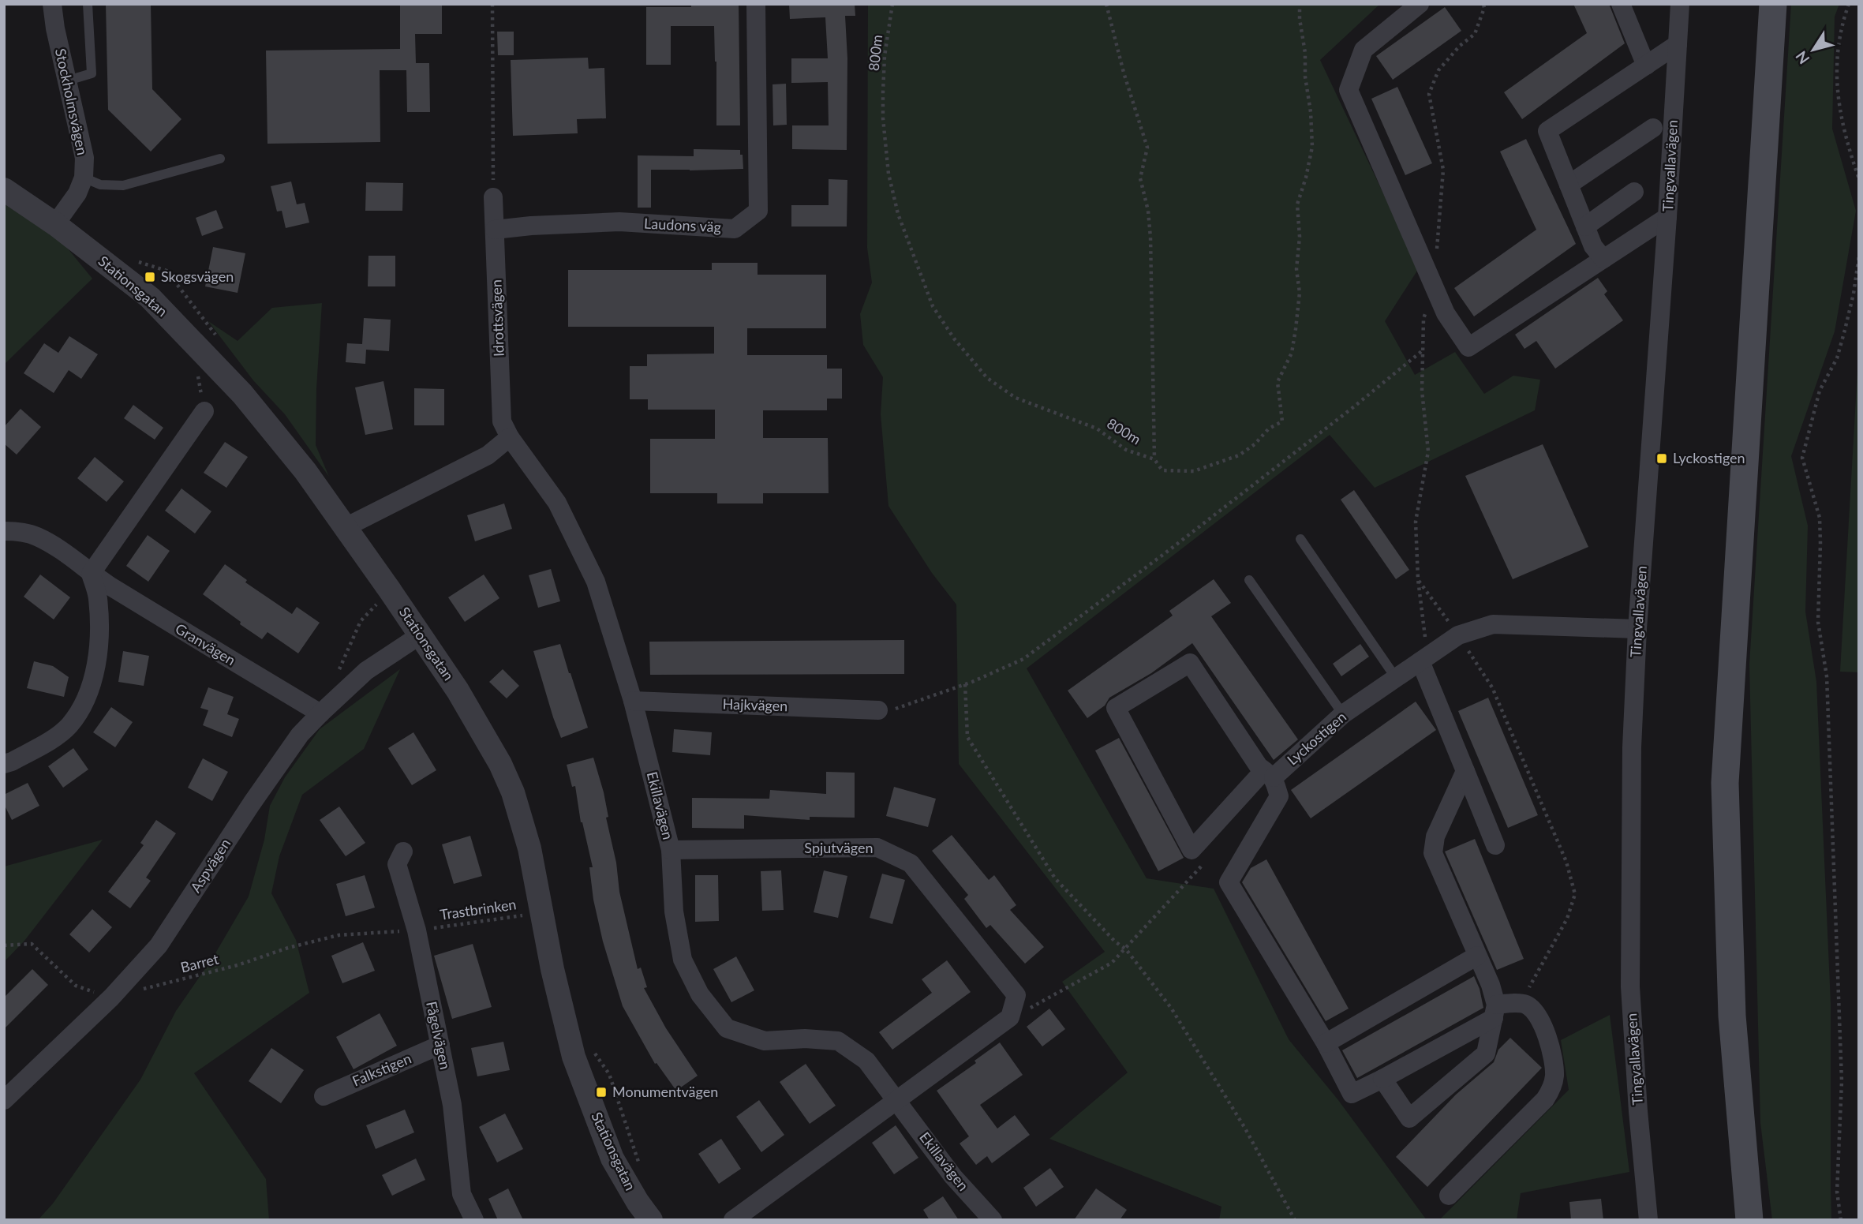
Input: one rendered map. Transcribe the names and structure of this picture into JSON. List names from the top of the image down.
{
  "streets": {
    "street": [
      "Stockholmsvägen",
      "Tingvallavägen",
      "Laudons väg",
      "Stationsgatan",
      "Idrottsvägen",
      "Granvägen",
      "Hajkvägen",
      "Lyckostigen",
      "Ekillavägen",
      "Spjutvägen",
      "Aspvägen",
      "Fågelvägen",
      "Falkstigen"
    ],
    "path": ["800m", "Trastbrinken", "Barret"]
  },
  "crossings": [
    ["Stockholmsvägen", "Stationsgatan"],
    ["Tingvallavägen", "Lyckostigen"],
    ["Laudons väg", "Idrottsvägen"],
    ["Stationsgatan", "Aspvägen"],
    ["Stationsgatan", "Trastbrinken"],
    ["Idrottsvägen", "Ekillavägen"],
    ["Granvägen", "Aspvägen"],
    ["Hajkvägen", "Ekillavägen"],
    ["Ekillavägen", "Spjutvägen"],
    ["Aspvägen", "Barret"],
    ["Trastbrinken", "Barret"],
    ["Trastbrinken", "Fågelvägen"],
    ["Barret", "Fågelvägen"],
    ["Fågelvägen", "Falkstigen"]
  ],
  "places": {
    "transit": ["Skogsvägen", "Lyckostigen", "Monumentvägen"]
  },
  "north": "bottom left"
}
